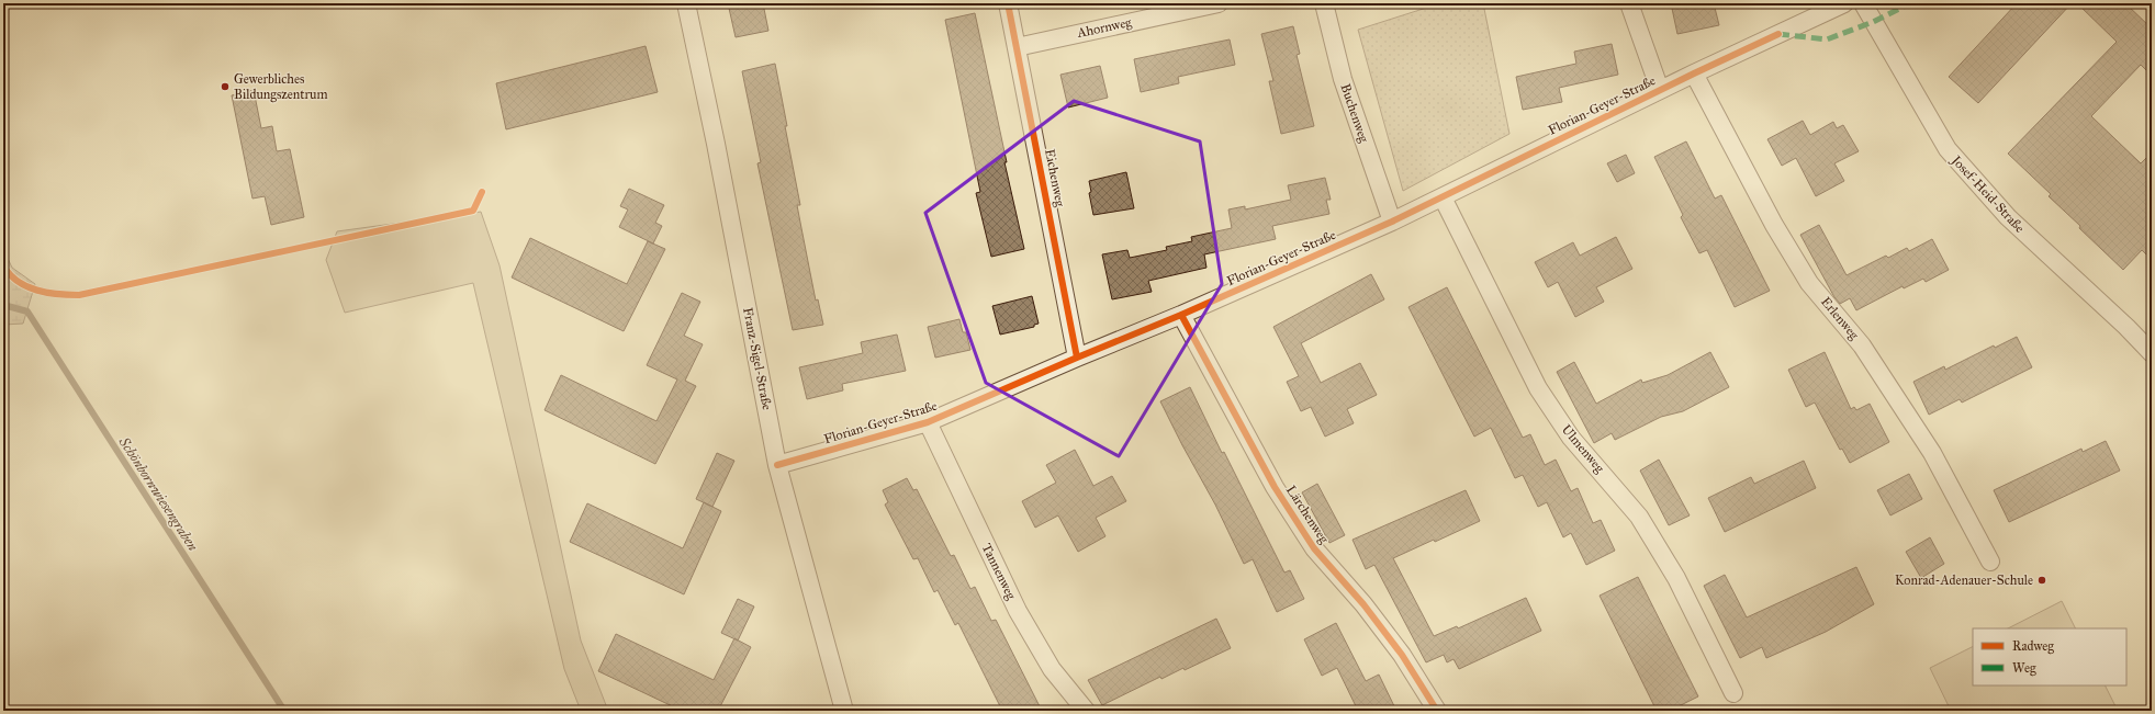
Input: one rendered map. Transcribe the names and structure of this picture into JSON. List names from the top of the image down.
{
  "streets": {
    "street": [
      "Ahornweg",
      "Florian-Geyer-Straße",
      "Buchenweg",
      "Eichenweg",
      "Josef-Heid-Straße",
      "Erlenweg",
      "Franz-Sigel-Straße",
      "Ulmenweg",
      "Lärchenweg",
      "Tannenweg"
    ]
  },
  "crossings": [
    ["Ahornweg", "Eichenweg"],
    ["Florian-Geyer-Straße", "Buchenweg"],
    ["Florian-Geyer-Straße", "Eichenweg"],
    ["Florian-Geyer-Straße", "Erlenweg"],
    ["Florian-Geyer-Straße", "Franz-Sigel-Straße"],
    ["Florian-Geyer-Straße", "Ulmenweg"],
    ["Florian-Geyer-Straße", "Lärchenweg"],
    ["Florian-Geyer-Straße", "Tannenweg"]
  ],
  "water": ["Schönbornwiesengraben"],
  "places": ["Gewerbliches Bildungszentrum", "Konrad-Adenauer-Schule"],
  "legend": ["Radweg", "Weg"]
}
